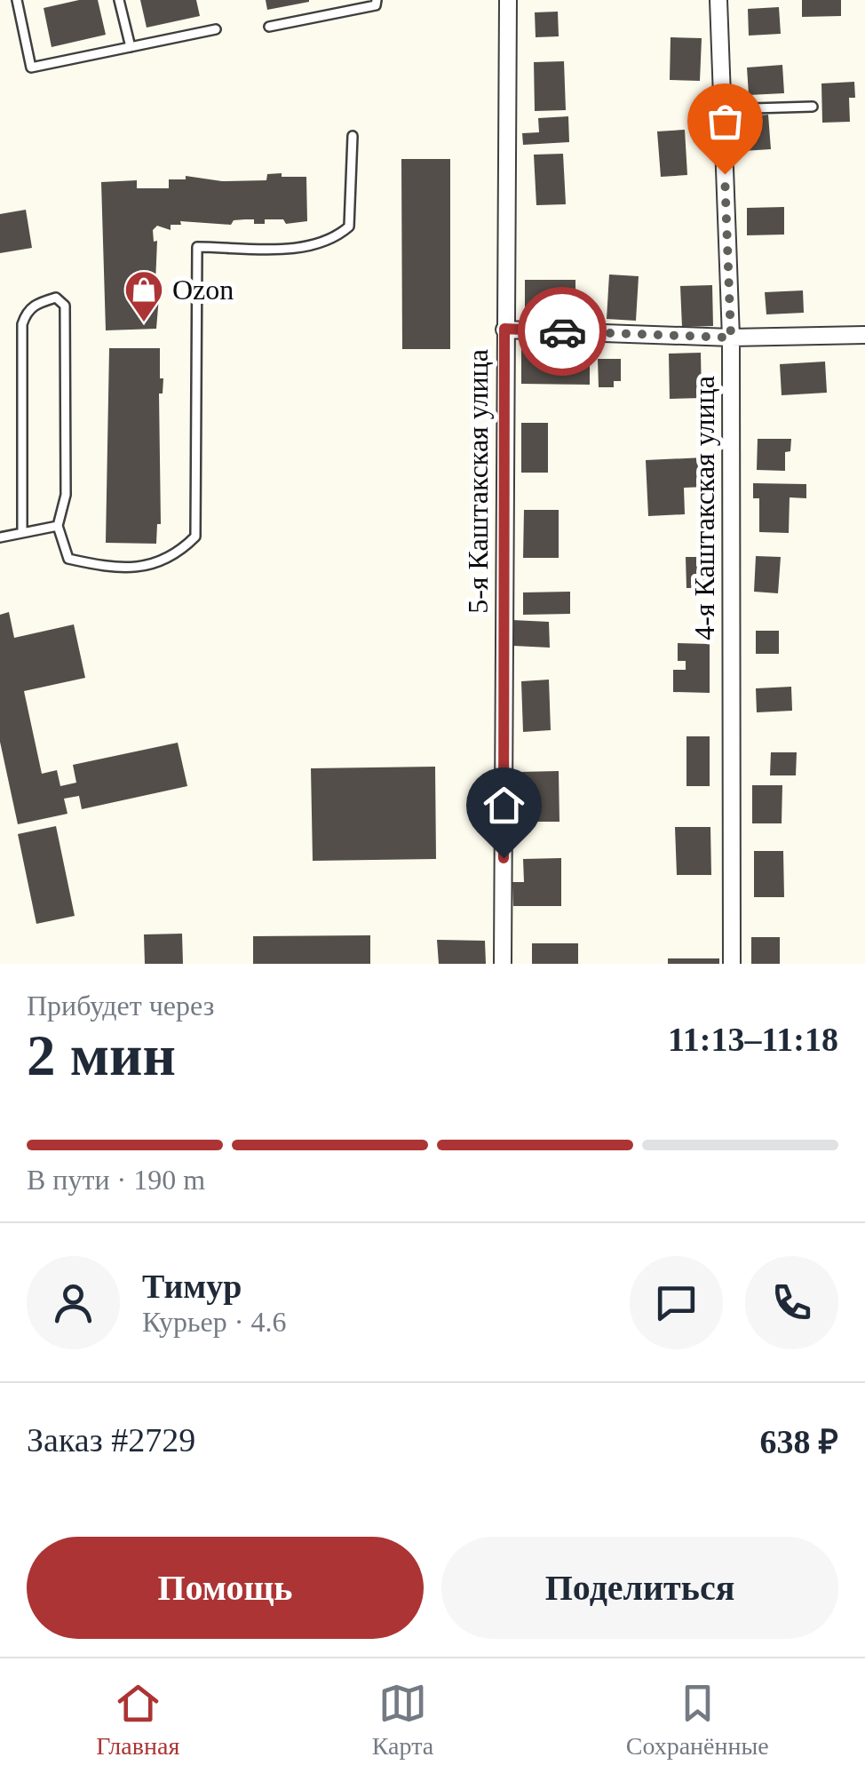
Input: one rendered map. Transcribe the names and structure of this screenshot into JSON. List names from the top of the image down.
{
  "streets": {
    "street": ["5-я Каштакская улица", "4-я Каштакская улица"]
  },
  "places": {
    "shop": ["Ozon"]
  },
  "page": {
    "heading": ["2 мин", "Прибудет через", "11:13–11:18"],
    "panel": [
      "Тимур",
      "Курьер · 4.6",
      "Заказ #2729",
      "638 ₽"
    ],
    "bar": "В пути · 190 m",
    "buttons": ["Помощь", "Поделиться"],
    "tabs": ["Главная", "Карта", "Сохранённые"]
  }
}
